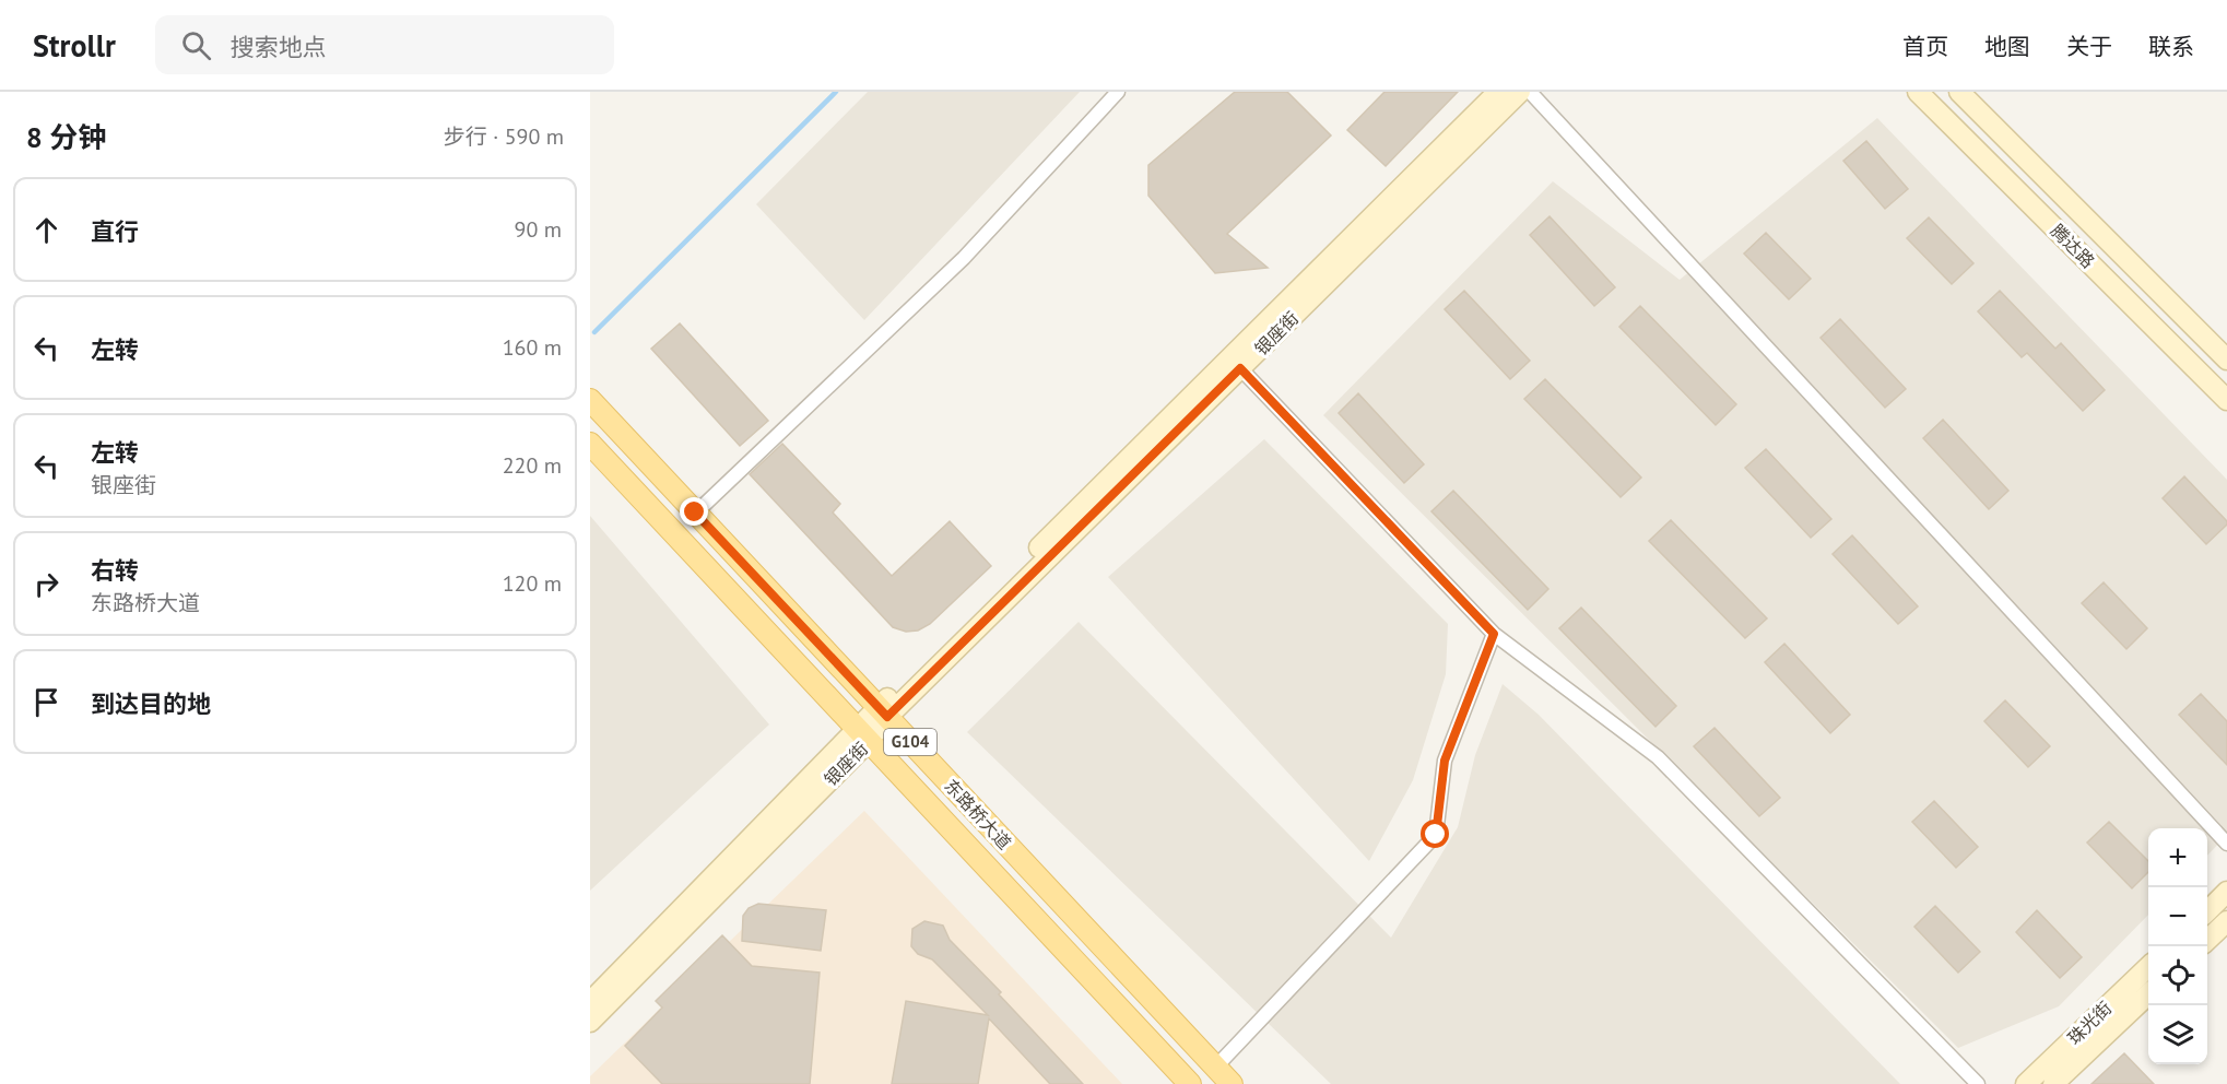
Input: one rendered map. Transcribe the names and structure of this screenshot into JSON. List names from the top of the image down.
{
  "streets": {
    "main road": [
      "腾达路",
      "银座街",
      "G104",
      "东路桥大道",
      "珠光街"
    ]
  },
  "crossings": [
    ["银座街", "东路桥大道"]
  ],
  "page": {
    "header": "Strollr",
    "search": "搜索地点",
    "nav": [
      "首页",
      "地图",
      "关于",
      "联系"
    ],
    "heading": ["8 分钟", "步行 · 590 m"],
    "list": [
      ["直行", "90 m"],
      ["左转", "160 m"],
      ["左转", "银座街", "220 m"],
      ["右转", "东路桥大道", "120 m"],
      "到达目的地"
    ],
    "map_buttons": ["+", "−"]
  }
}
